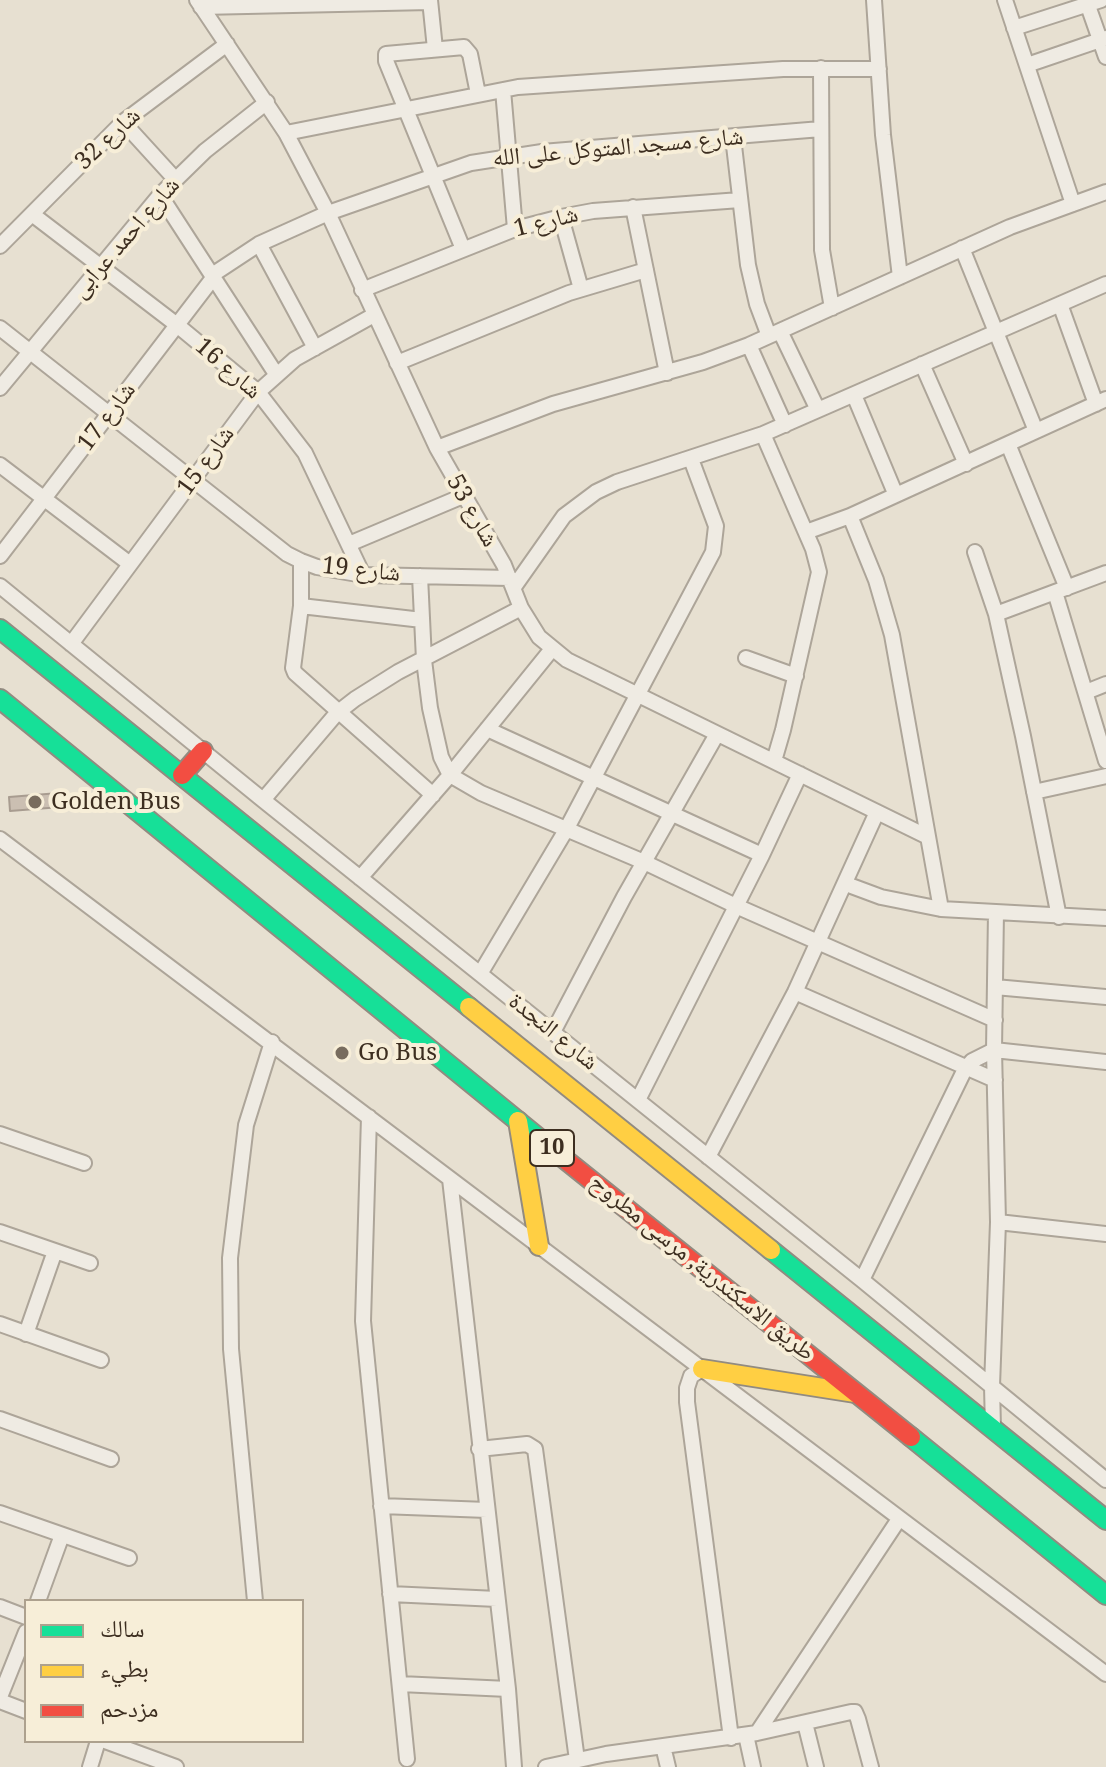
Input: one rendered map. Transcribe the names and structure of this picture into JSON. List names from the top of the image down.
{
  "streets": {
    "main road": ["10", "طريق الاسكندرية, مرسى مطروح"],
    "street": [
      "شارع 32",
      "شارع مسجد المتوكل على الله",
      "شارع 1",
      "شارع احمد عرابى",
      "شارع 16",
      "شارع 17",
      "شارع 15",
      "شارع 53",
      "شارع 19",
      "شارع النجدة"
    ]
  },
  "crossings": [
    ["شارع 32", "شارع 16"],
    ["شارع 32", "شارع 53"],
    ["شارع مسجد المتوكل على الله", "شارع 17"],
    ["شارع مسجد المتوكل على الله", "شارع 53"],
    ["شارع 1", "شارع 53"],
    ["شارع احمد عرابى", "شارع 16"],
    ["شارع احمد عرابى", "شارع 53"],
    ["شارع احمد عرابى", "شارع 19"],
    ["شارع 16", "شارع 17"],
    ["شارع 16", "شارع 15"],
    ["شارع 16", "شارع 19"],
    ["شارع 17", "شارع 19"],
    ["شارع 15", "شارع 53"],
    ["شارع 15", "شارع 19"],
    ["شارع 15", "شارع النجدة"],
    ["شارع 53", "شارع 19"]
  ],
  "places": ["Golden Bus", "Go Bus"],
  "legend": ["سالك", "بطيء", "مزدحم"]
}
